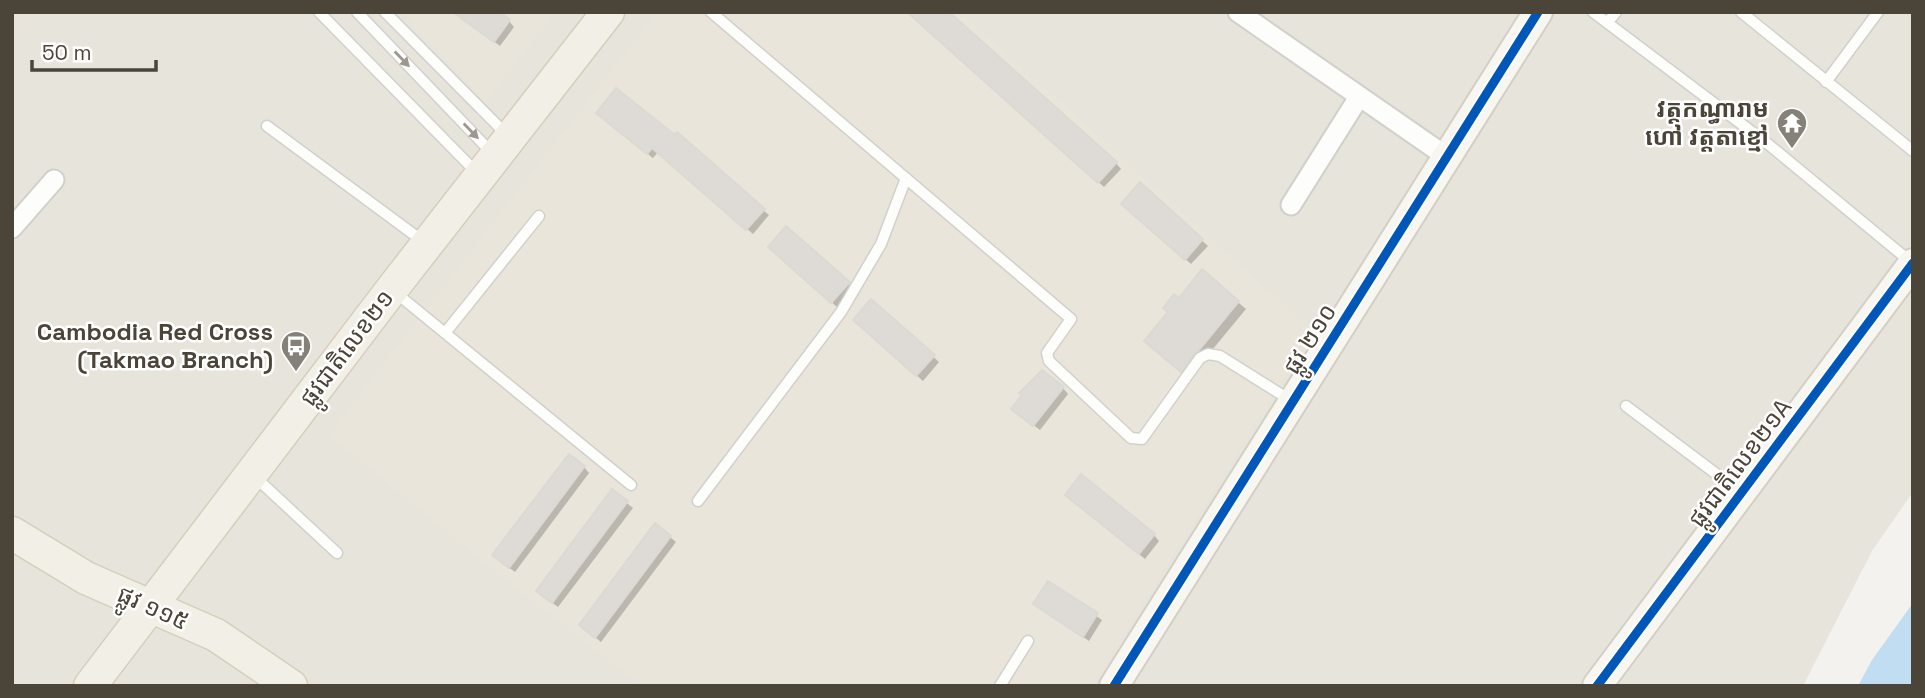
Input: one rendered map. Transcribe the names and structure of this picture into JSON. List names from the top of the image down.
{
  "streets": {
    "main road": ["ផ្លូវជាតិលេខ២១", "ផ្លូវ ១១៥"],
    "street": ["ផ្លូវ ២១០", "ផ្លូវជាតិលេខ២១A"]
  },
  "crossings": [
    ["ផ្លូវជាតិលេខ២១", "ផ្លូវ ១១៥"]
  ],
  "places": {
    "temple": ["វត្តកណ្ធារាម ហៅ វត្តតាខ្មៅ"],
    "bus stop": ["Cambodia Red Cross (Takmao Branch)"]
  },
  "scale_bar": "50 m"
}
